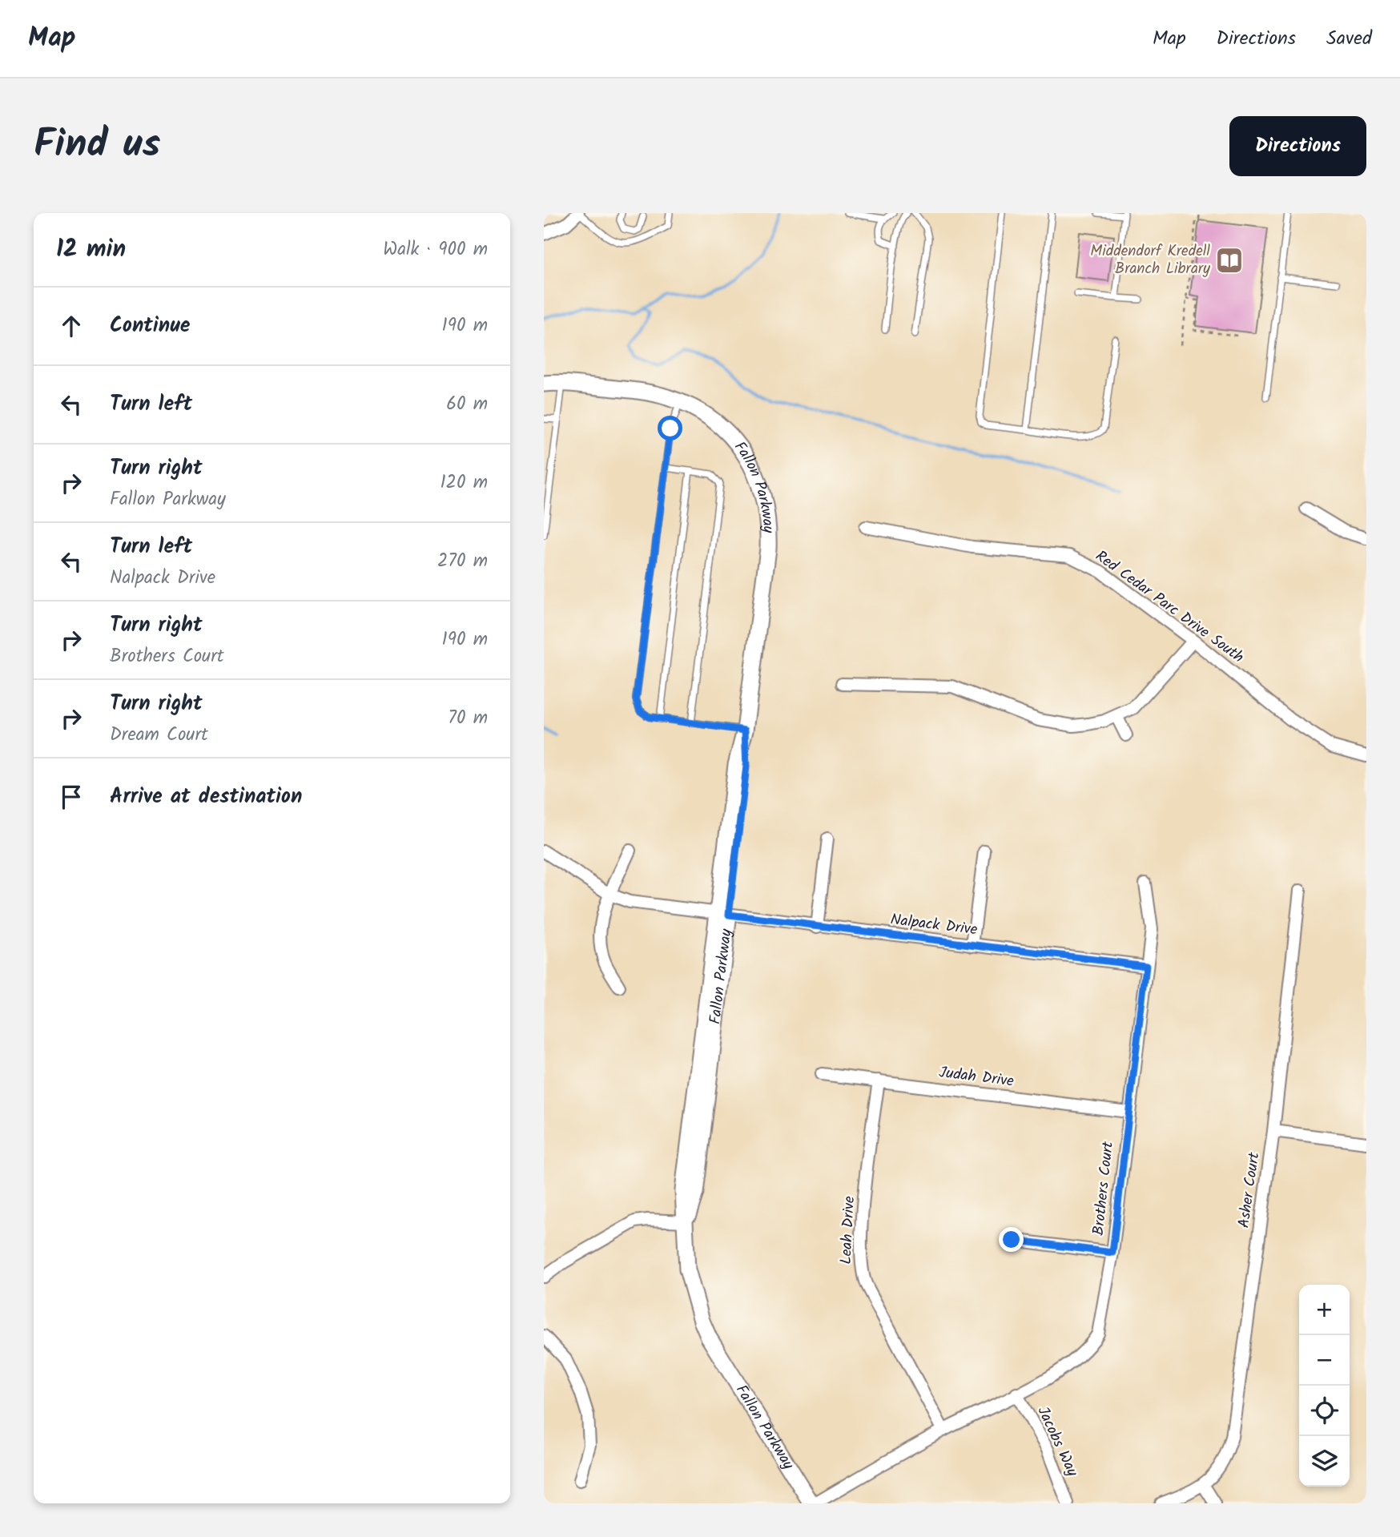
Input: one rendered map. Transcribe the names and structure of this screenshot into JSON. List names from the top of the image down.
{
  "streets": {
    "street": [
      "Fallon Parkway",
      "Red Cedar Parc Drive South",
      "Nalpack Drive",
      "Judah Drive",
      "Brothers Court",
      "Asher Court",
      "Leah Drive",
      "Jacobs Way"
    ]
  },
  "crossings": [
    ["Fallon Parkway", "Nalpack Drive"],
    ["Fallon Parkway", "Brothers Court"],
    ["Nalpack Drive", "Brothers Court"],
    ["Judah Drive", "Brothers Court"],
    ["Judah Drive", "Leah Drive"],
    ["Brothers Court", "Leah Drive"],
    ["Brothers Court", "Jacobs Way"]
  ],
  "places": {
    "library": ["Middendorf Kredell Branch Library"]
  },
  "page": {
    "header": "Map",
    "nav": ["Map", "Directions", "Saved"],
    "title": "Find us",
    "buttons": "Directions",
    "heading": ["12 min", "Walk · 900 m"],
    "list": [
      ["Continue", "190 m"],
      ["Turn left", "60 m"],
      ["Turn right", "Fallon Parkway", "120 m"],
      ["Turn left", "Nalpack Drive", "270 m"],
      ["Turn right", "Brothers Court", "190 m"],
      ["Turn right", "Dream Court", "70 m"],
      "Arrive at destination"
    ],
    "map_buttons": ["+", "−"]
  }
}
